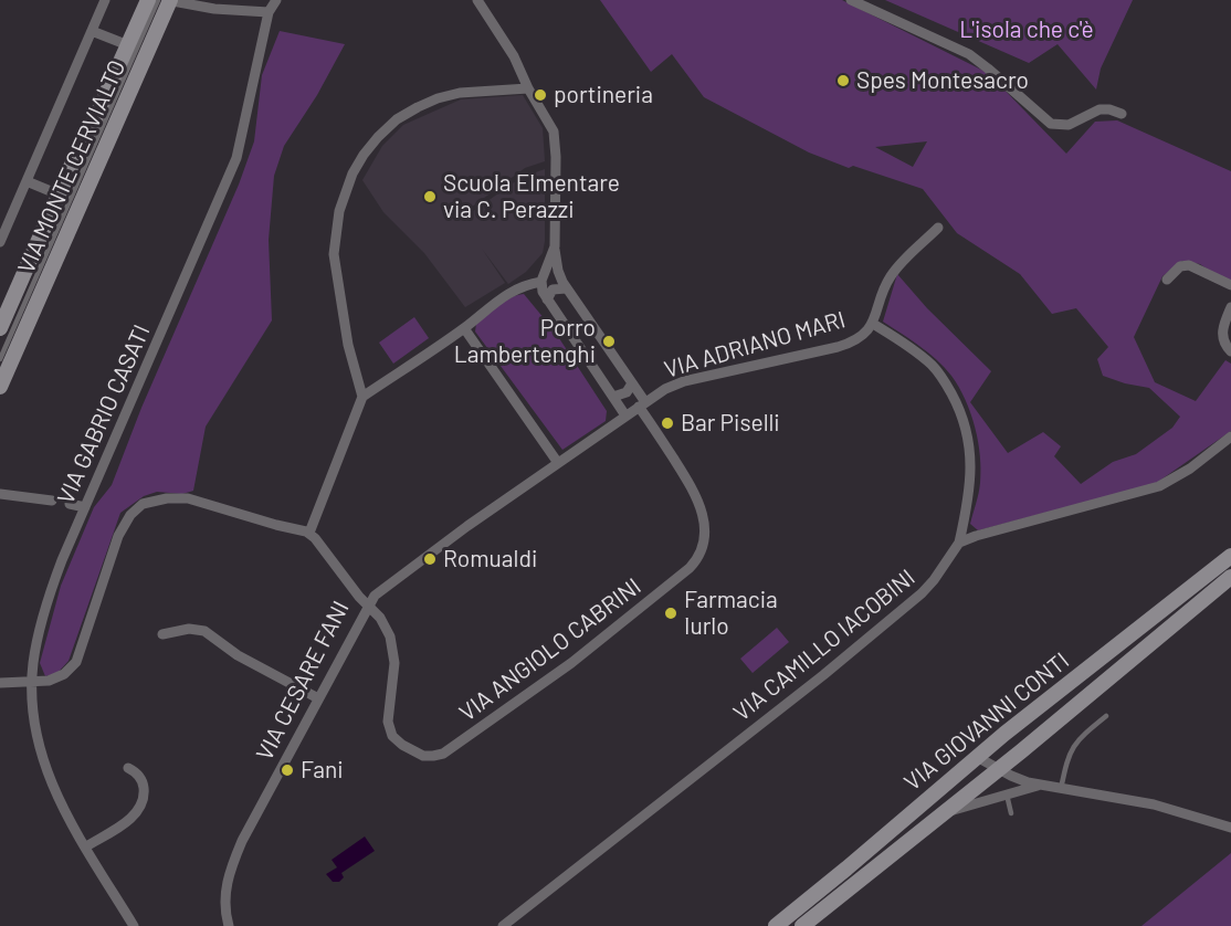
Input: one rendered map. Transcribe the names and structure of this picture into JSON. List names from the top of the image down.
{
  "streets": {
    "main road": ["VIA MONTE CERVIALTO", "VIA GIOVANNI CONTI"],
    "street": [
      "VIA ADRIANO MARI",
      "VIA GABRIO CASATI",
      "VIA CAMILLO IACOBINI",
      "VIA ANGIOLO CABRINI",
      "VIA CESARE FANI"
    ]
  },
  "crossings": [
    ["VIA ADRIANO MARI", "VIA ANGIOLO CABRINI"],
    ["VIA ADRIANO MARI", "VIA CESARE FANI"],
    ["VIA ANGIOLO CABRINI", "VIA CESARE FANI"]
  ],
  "parks": ["L'isola che c'è"],
  "places": [
    "Spes Montesacro",
    "portineria",
    "Scuola Elmentare via C. Perazzi",
    "Porro Lambertenghi",
    "Bar Piselli",
    "Romualdi",
    "Farmacia Iurlo",
    "Fani"
  ]
}
